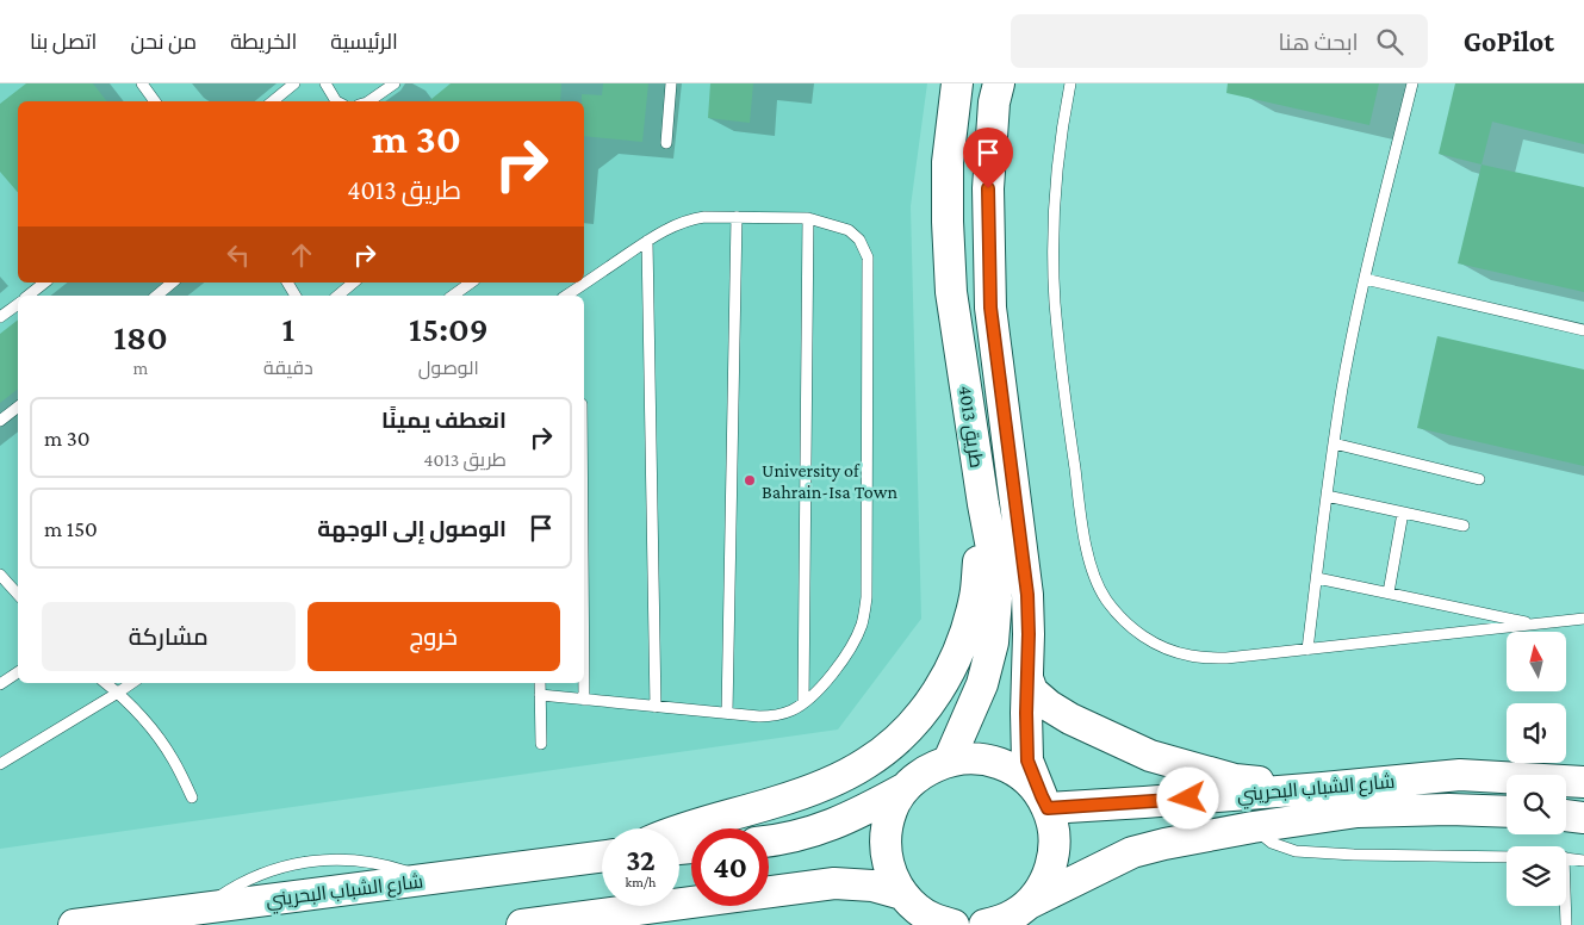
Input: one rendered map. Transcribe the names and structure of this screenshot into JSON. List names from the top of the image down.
{
  "streets": {
    "street": ["طريق 4013", "شارع الشباب البحريني"]
  },
  "crossings": [
    ["طريق 4013", "شارع الشباب البحريني"]
  ],
  "places": ["University of Bahrain-Isa Town"],
  "north": "top",
  "page": {
    "header": "GoPilot",
    "search": "ابحث هنا",
    "nav": [
      "الرئيسية",
      "الخريطة",
      "من نحن",
      "اتصل بنا"
    ],
    "turn": ["30 m", "طريق 4013"],
    "eta": [
      "15:09",
      "الوصول",
      "1",
      "دقيقة",
      "180",
      "m"
    ],
    "list": [
      {
        "name": "انعطف يمينًا",
        "note": "طريق 4013",
        "value": "30 m"
      },
      {
        "name": "الوصول إلى الوجهة",
        "value": "150 m"
      }
    ],
    "buttons": ["خروج", "مشاركة"],
    "speed": "32 km/h",
    "limit": "40"
  }
}
